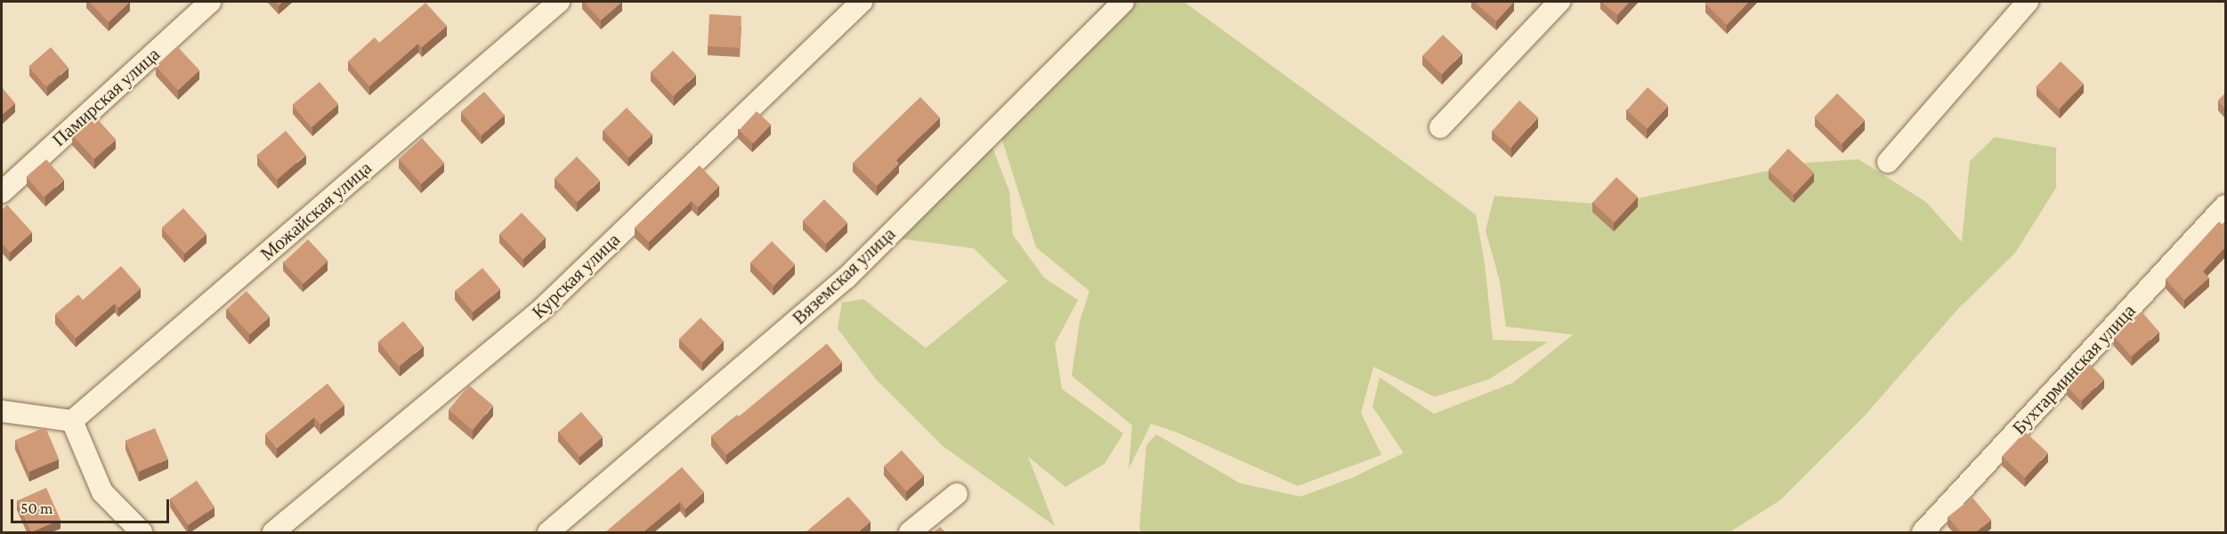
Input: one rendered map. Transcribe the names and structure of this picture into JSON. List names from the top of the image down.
{
  "streets": {
    "street": [
      "Памирская улица",
      "Можайская улица",
      "Курская улица",
      "Вяземская улица",
      "Бухтарминская улица"
    ]
  },
  "scale_bar": "50 m"
}
